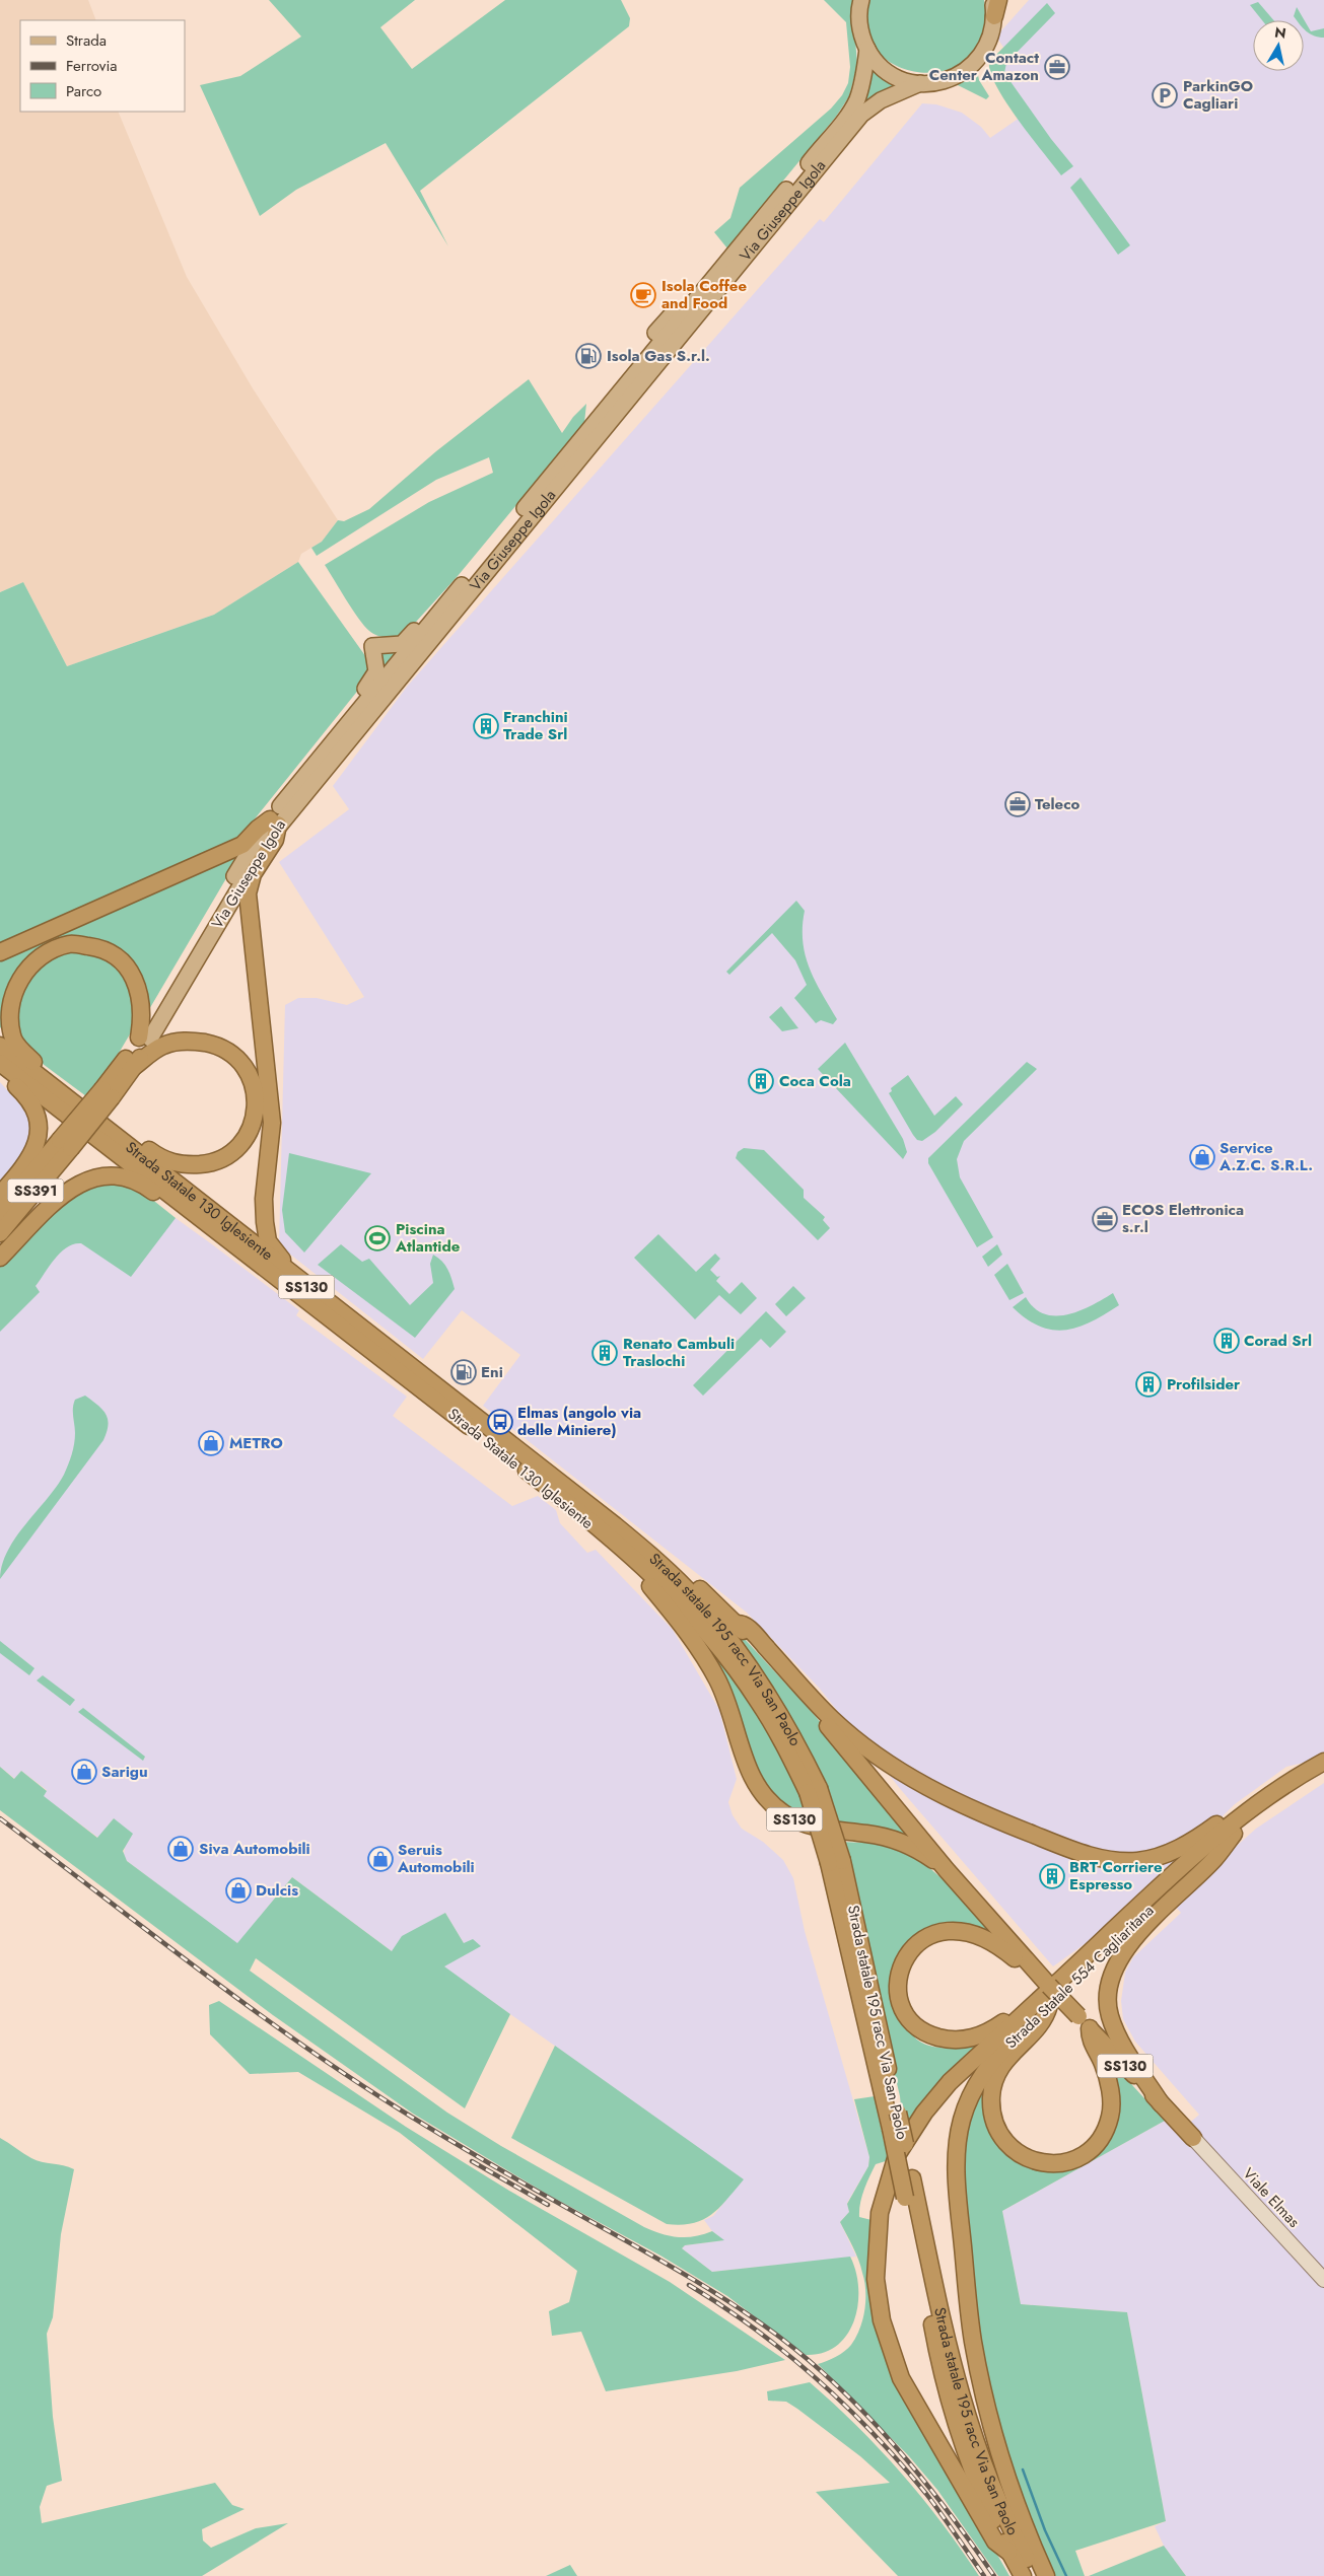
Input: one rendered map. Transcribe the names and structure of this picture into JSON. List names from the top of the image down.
{
  "streets": {
    "highway": [
      "SS391",
      "Strada Statale 130 Iglesiente",
      "SS130",
      "Strada statale 195 racc Via San Paolo",
      "Strada Statale 554 Cagliaritana"
    ],
    "main road": ["Via Giuseppe Igola", "Viale Elmas"]
  },
  "crossings": [
    ["Via Giuseppe Igola", "SS391"],
    ["Strada Statale 130 Iglesiente", "SS130"],
    ["Strada Statale 130 Iglesiente", "Strada statale 195 racc Via San Paolo"],
    ["SS130", "Strada statale 195 racc Via San Paolo"],
    ["SS130", "Viale Elmas"]
  ],
  "places": {
    "office": ["Contact Center Amazon", "Teleco", "ECOS Elettronica s.r.l"],
    "parking": ["ParkinGO Cagliari"],
    "cafe": ["Isola Coffee and Food"],
    "fuel station": ["Isola Gas S.r.l.", "Eni"],
    "building": [
      "Franchini Trade Srl",
      "Coca Cola",
      "Corad Srl",
      "Renato Cambuli Traslochi",
      "Profilsider",
      "BRT Corriere Espresso"
    ],
    "shop": [
      "Service A.Z.C. S.R.L.",
      "METRO",
      "Sarigu",
      "Siva Automobili",
      "Seruis Automobili",
      "Dulcis"
    ],
    "sports": ["Piscina Atlantide"],
    "bus stop": ["Elmas (angolo via delle Miniere)"]
  },
  "legend": ["Strada", "Ferrovia", "Parco"],
  "north": "top"
}
